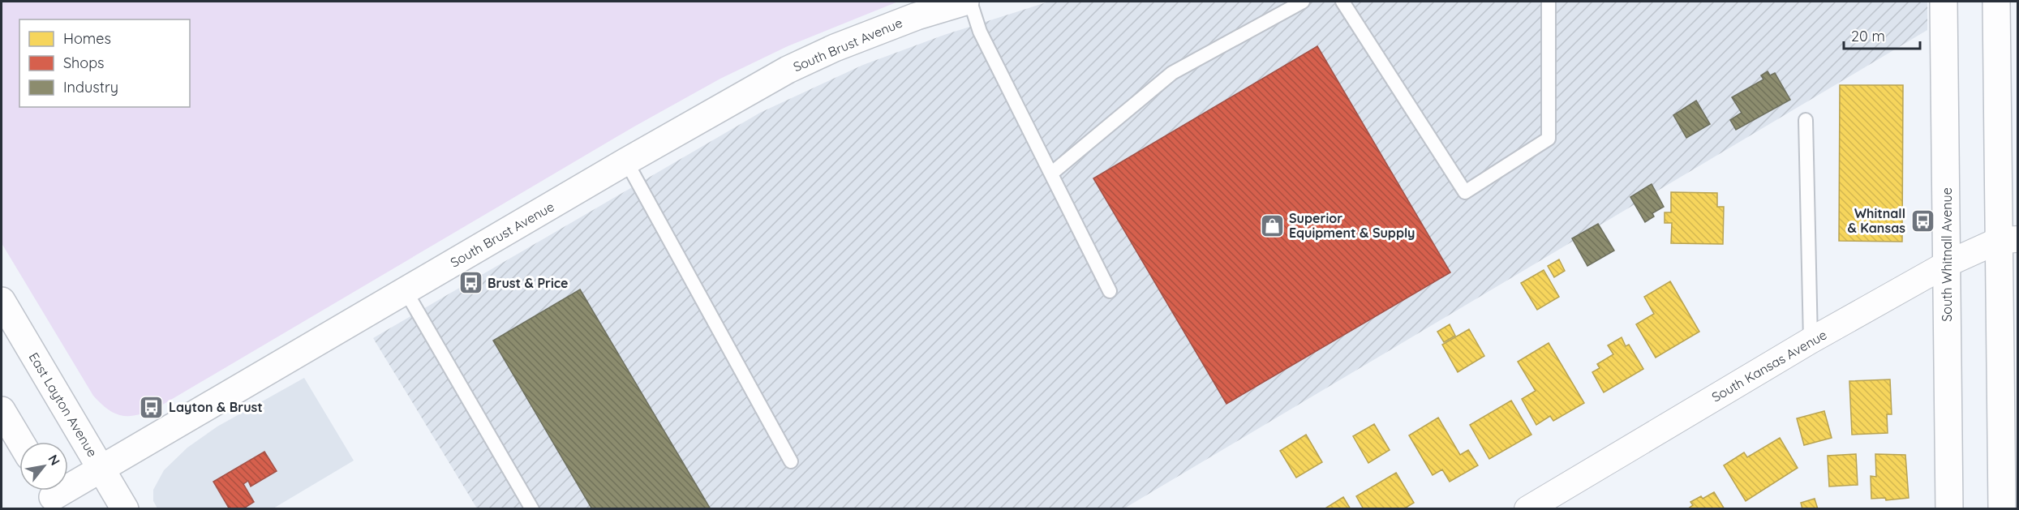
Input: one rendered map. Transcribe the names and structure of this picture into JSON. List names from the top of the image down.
{
  "streets": {
    "street": [
      "South Brust Avenue",
      "South Whitnall Avenue",
      "South Kansas Avenue",
      "East Layton Avenue"
    ]
  },
  "crossings": [
    ["South Brust Avenue", "East Layton Avenue"],
    ["South Whitnall Avenue", "South Kansas Avenue"]
  ],
  "places": {
    "bus stop": ["Whitnall & Kansas", "Brust & Price", "Layton & Brust"],
    "shop": ["Superior Equipment & Supply"]
  },
  "legend": ["Homes", "Shops", "Industry"],
  "scale_bar": "20 m",
  "north": "top right"
}
